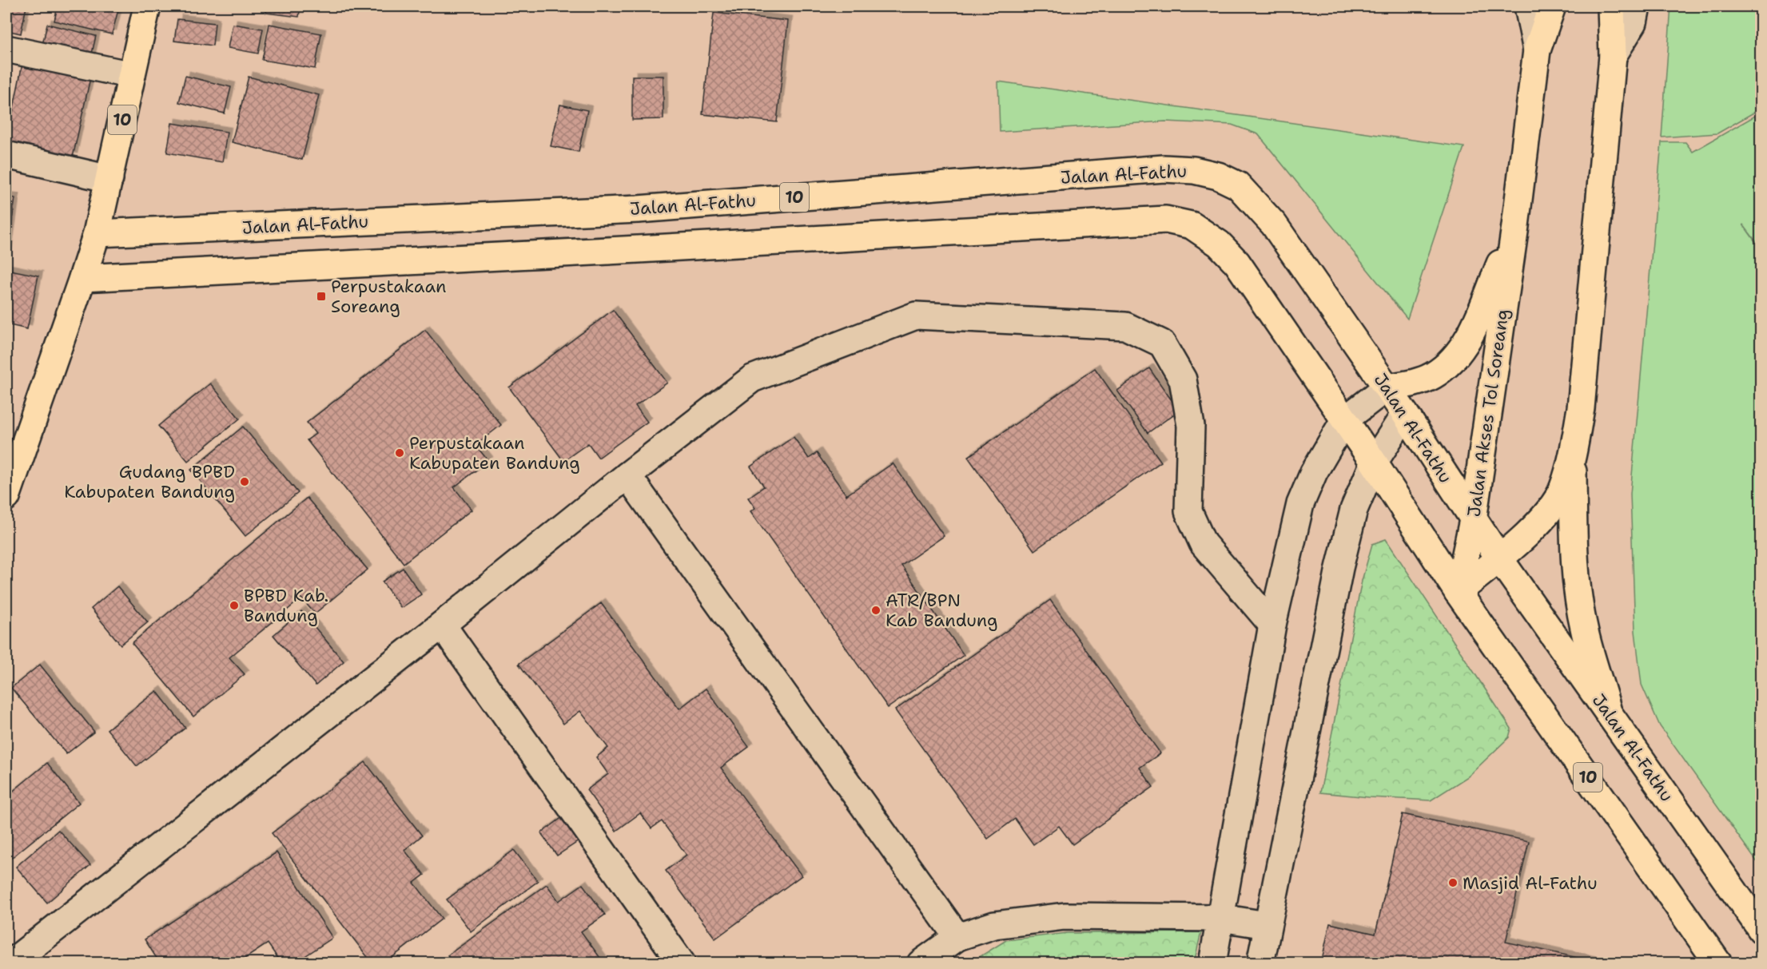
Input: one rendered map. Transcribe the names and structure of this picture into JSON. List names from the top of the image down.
{
  "streets": {
    "main road": ["10", "Jalan Al-Fathu", "Jalan Akses Tol Soreang"]
  },
  "crossings": [
    ["10", "Jalan Al-Fathu"],
    ["10", "Jalan Akses Tol Soreang"],
    ["Jalan Al-Fathu", "Jalan Akses Tol Soreang"]
  ],
  "places": {
    "transit": ["Perpustakaan Soreang"],
    "other": [
      "Perpustakaan Kabupaten Bandung",
      "Gudang BPBD Kabupaten Bandung",
      "BPBD Kab. Bandung",
      "ATR/BPN Kab Bandung",
      "Masjid Al-Fathu"
    ]
  }
}
